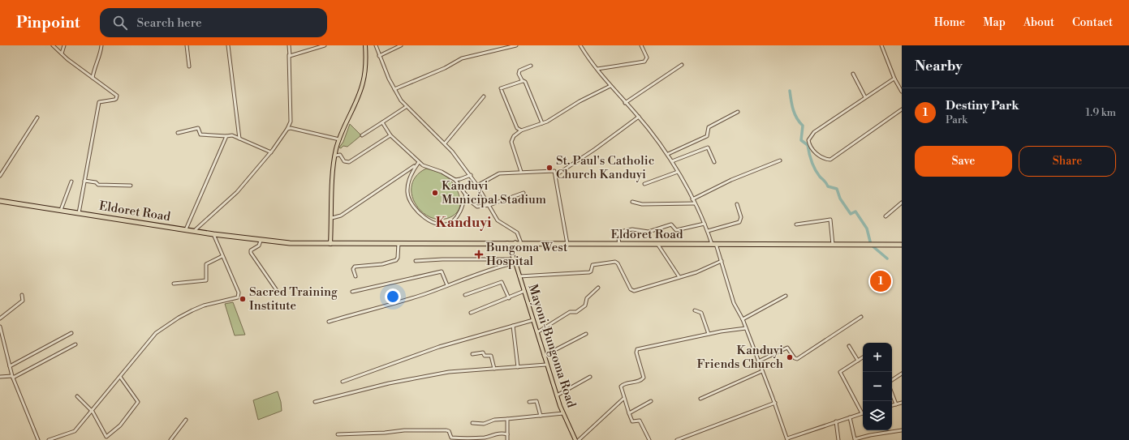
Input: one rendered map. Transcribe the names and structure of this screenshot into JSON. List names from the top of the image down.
{
  "streets": {
    "highway": ["Eldoret Road"],
    "main road": ["Mayoni-Bungoma Road"]
  },
  "districts": ["Kanduyi"],
  "places": {
    "other": [
      "St. Paul's Catholic Church Kanduyi",
      "Kanduyi Municipal Stadium",
      "Sacred Training Institute",
      "Kanduyi Friends Church"
    ],
    "health": ["Bungoma West Hospital"]
  },
  "page": {
    "header": "Pinpoint",
    "search": "Search here",
    "nav": [
      "Home",
      "Map",
      "About",
      "Contact"
    ],
    "heading": "Nearby",
    "list": [
      {
        "mark": "1",
        "name": "Destiny Park",
        "note": "Park",
        "value": "1.9 km"
      }
    ],
    "buttons": ["Save", "Share"],
    "pins": "1",
    "map_buttons": ["+", "−"]
  }
}
